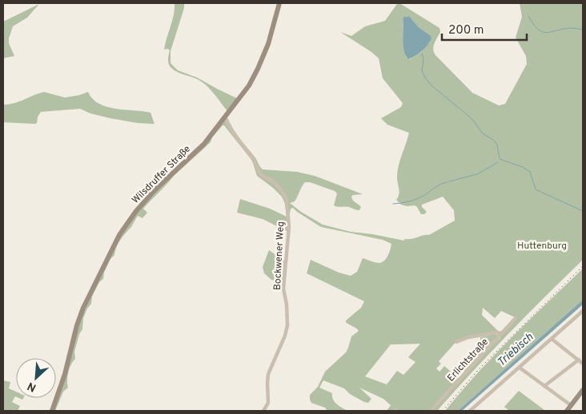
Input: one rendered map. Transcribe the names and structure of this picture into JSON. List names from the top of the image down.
{
  "streets": {
    "main road": ["Wilsdruffer Straße"],
    "street": ["Bockwener Weg", "Erlichtstraße"]
  },
  "crossings": [
    ["Wilsdruffer Straße", "Bockwener Weg"]
  ],
  "water": ["Triebisch"],
  "parks": ["Huttenburg"],
  "scale_bar": "200 m",
  "north": "bottom left"
}
